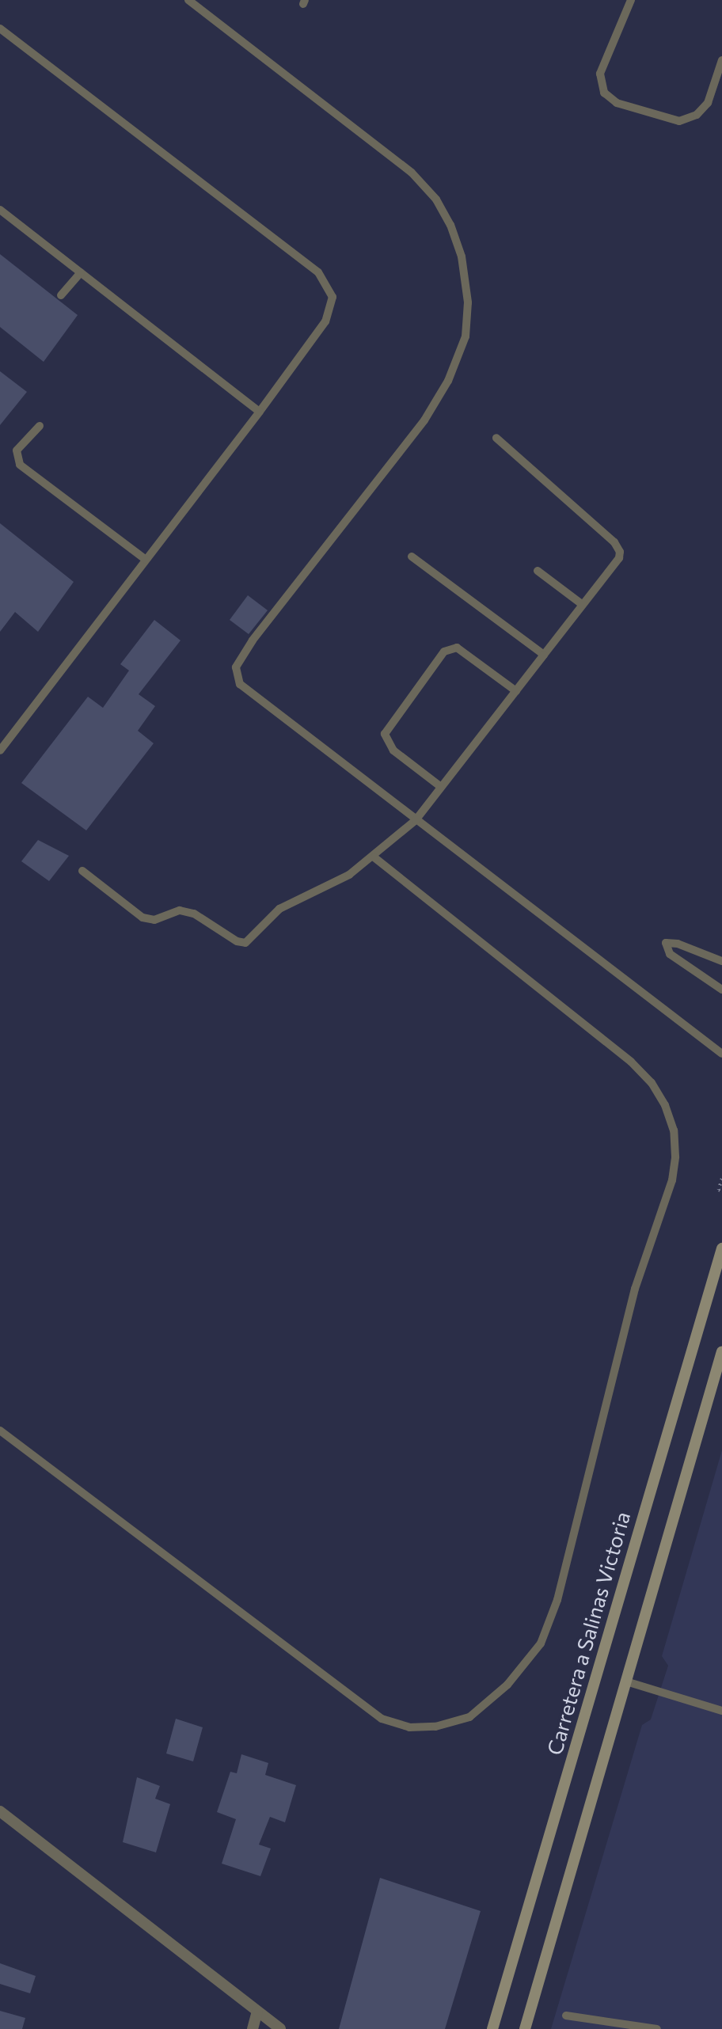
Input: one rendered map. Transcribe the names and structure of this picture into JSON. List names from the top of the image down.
{
  "streets": {
    "main road": ["Carretera a Salinas Victoria"]
  }
}
